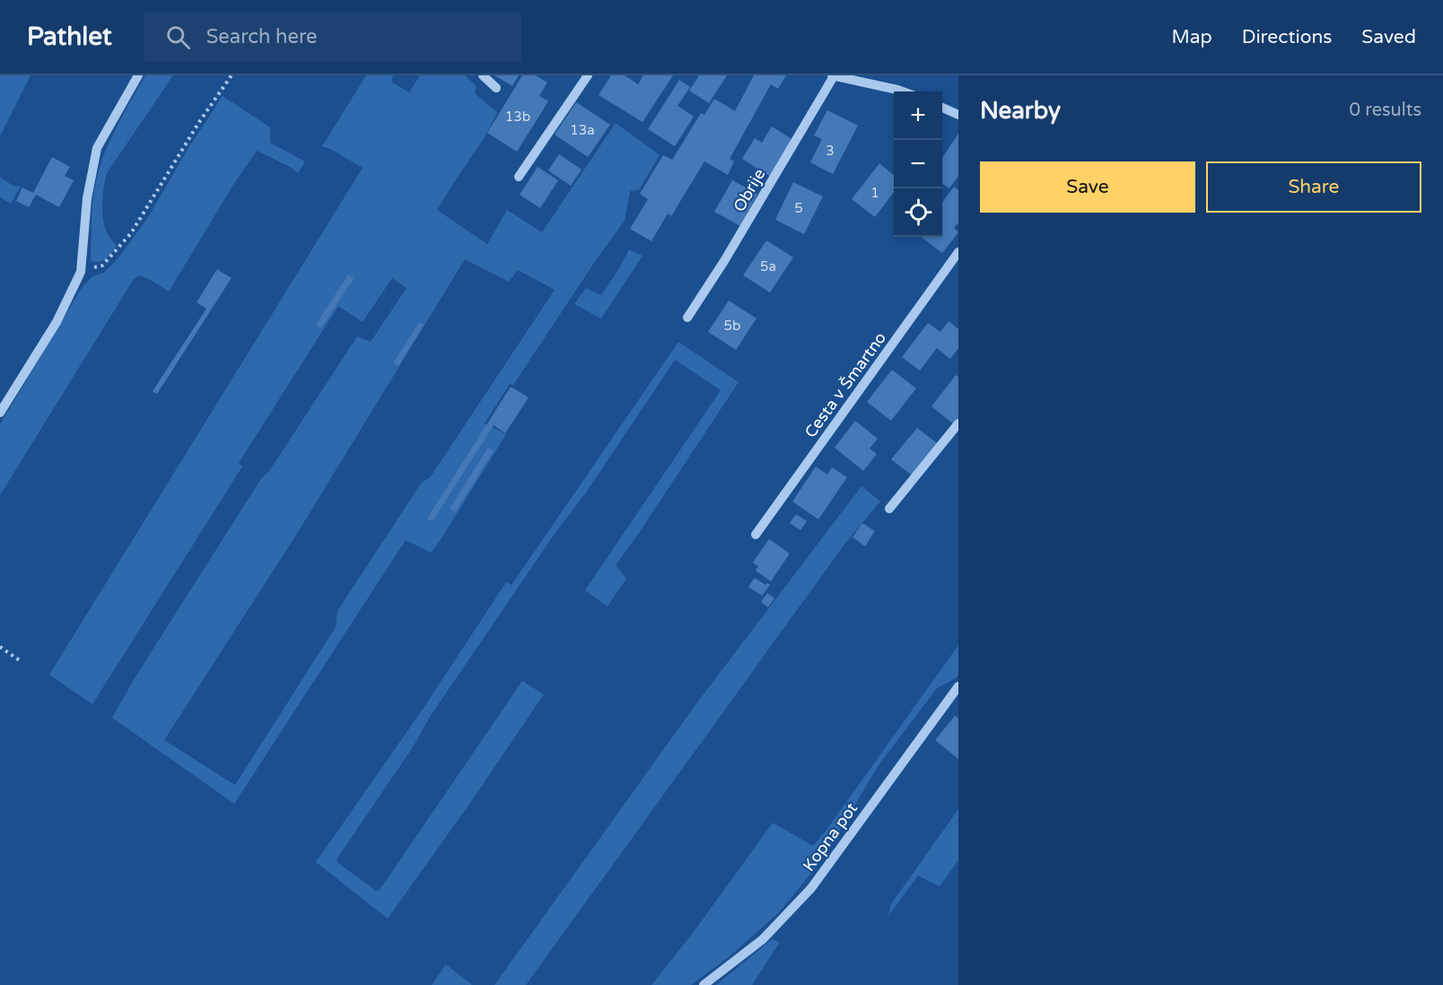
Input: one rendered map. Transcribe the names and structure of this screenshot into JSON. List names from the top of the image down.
{
  "streets": {
    "street": ["Obrije", "Cesta v Šmartno", "Kopna pot"]
  },
  "house_numbers": [
    "13b",
    "13a",
    "3",
    "1",
    "5",
    "5a",
    "5b"
  ],
  "page": {
    "header": "Pathlet",
    "search": "Search here",
    "nav": ["Map", "Directions", "Saved"],
    "heading": ["Nearby", "0 results"],
    "map_buttons": ["+", "−"],
    "buttons": ["Save", "Share"]
  }
}
